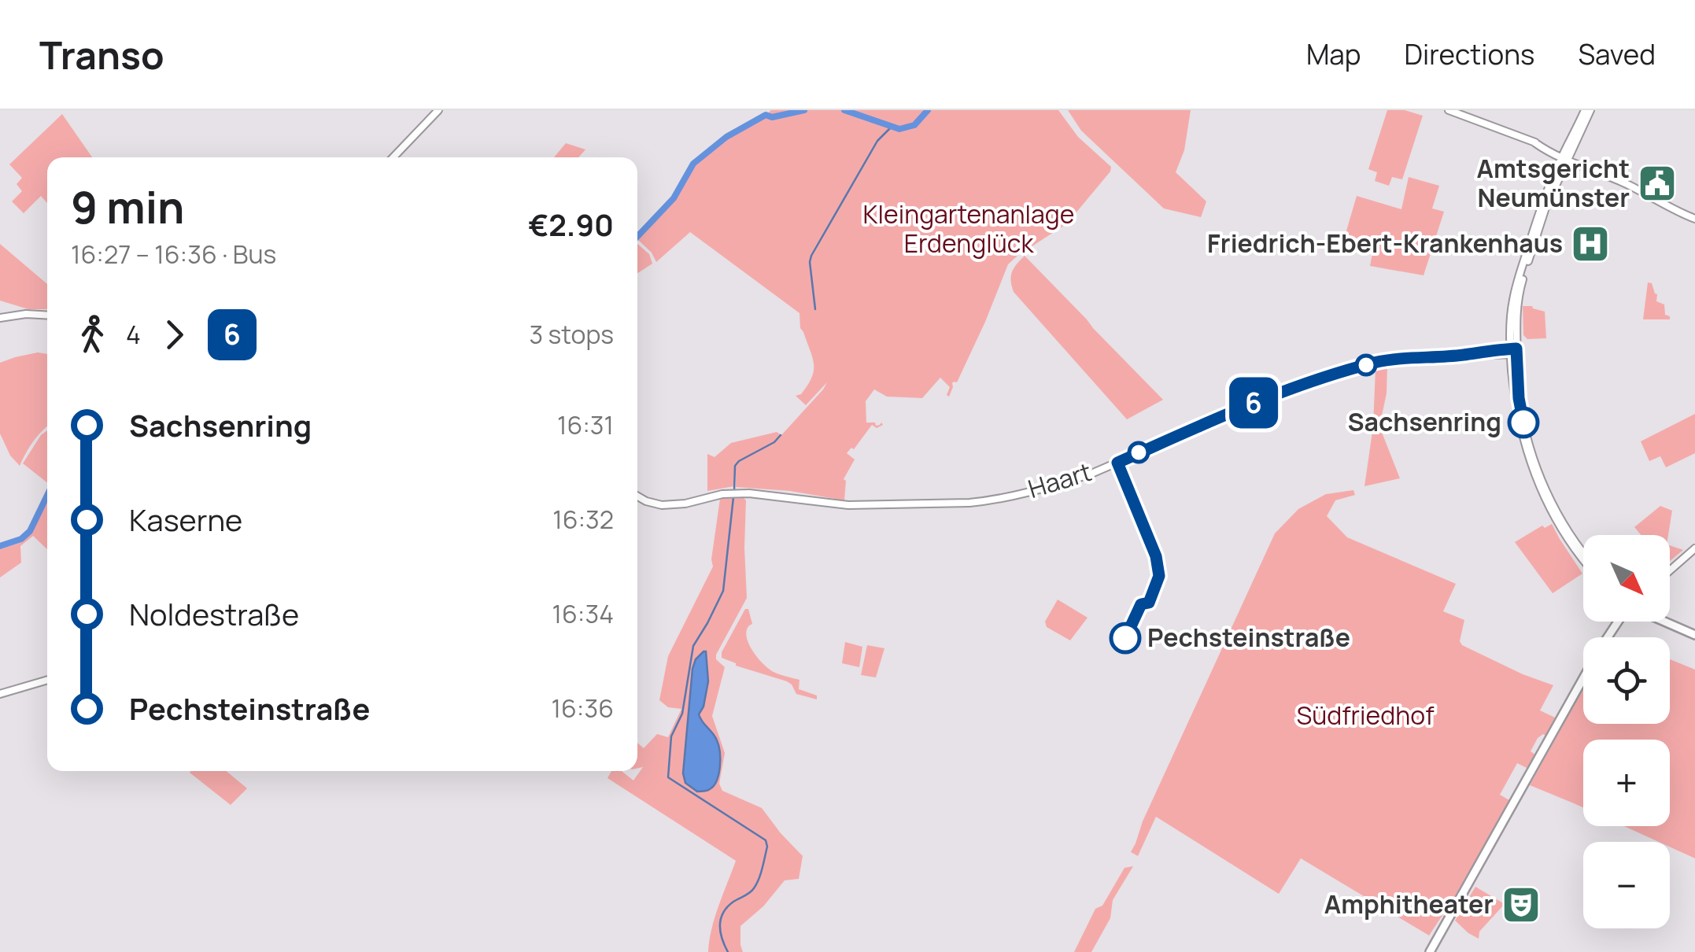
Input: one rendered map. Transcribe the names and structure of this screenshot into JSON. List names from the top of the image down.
{
  "streets": {
    "main road": ["Haart"]
  },
  "parks": ["Kleingartenanlage Erdenglück", "Südfriedhof"],
  "places": {
    "public building": ["Amtsgericht Neumünster"],
    "hospital": ["Friedrich-Ebert-Krankenhaus"],
    "other": ["Sachsenring", "Pechsteinstraße"],
    "theatre": ["Amphitheater"]
  },
  "lines": ["bus line 6"],
  "north": "bottom right",
  "page": {
    "header": "Transo",
    "nav": ["Map", "Directions", "Saved"],
    "on_map": "6",
    "heading": ["9 min", "16:27 – 16:36 · Bus", "€2.90"],
    "legs": ["4", "6", "3 stops"],
    "list": [
      {
        "name": "Sachsenring",
        "value": "16:31"
      },
      {
        "name": "Kaserne",
        "value": "16:32"
      },
      {
        "name": "Noldestraße",
        "value": "16:34"
      },
      {
        "name": "Pechsteinstraße",
        "value": "16:36"
      }
    ],
    "map_buttons": ["+", "−"]
  }
}
